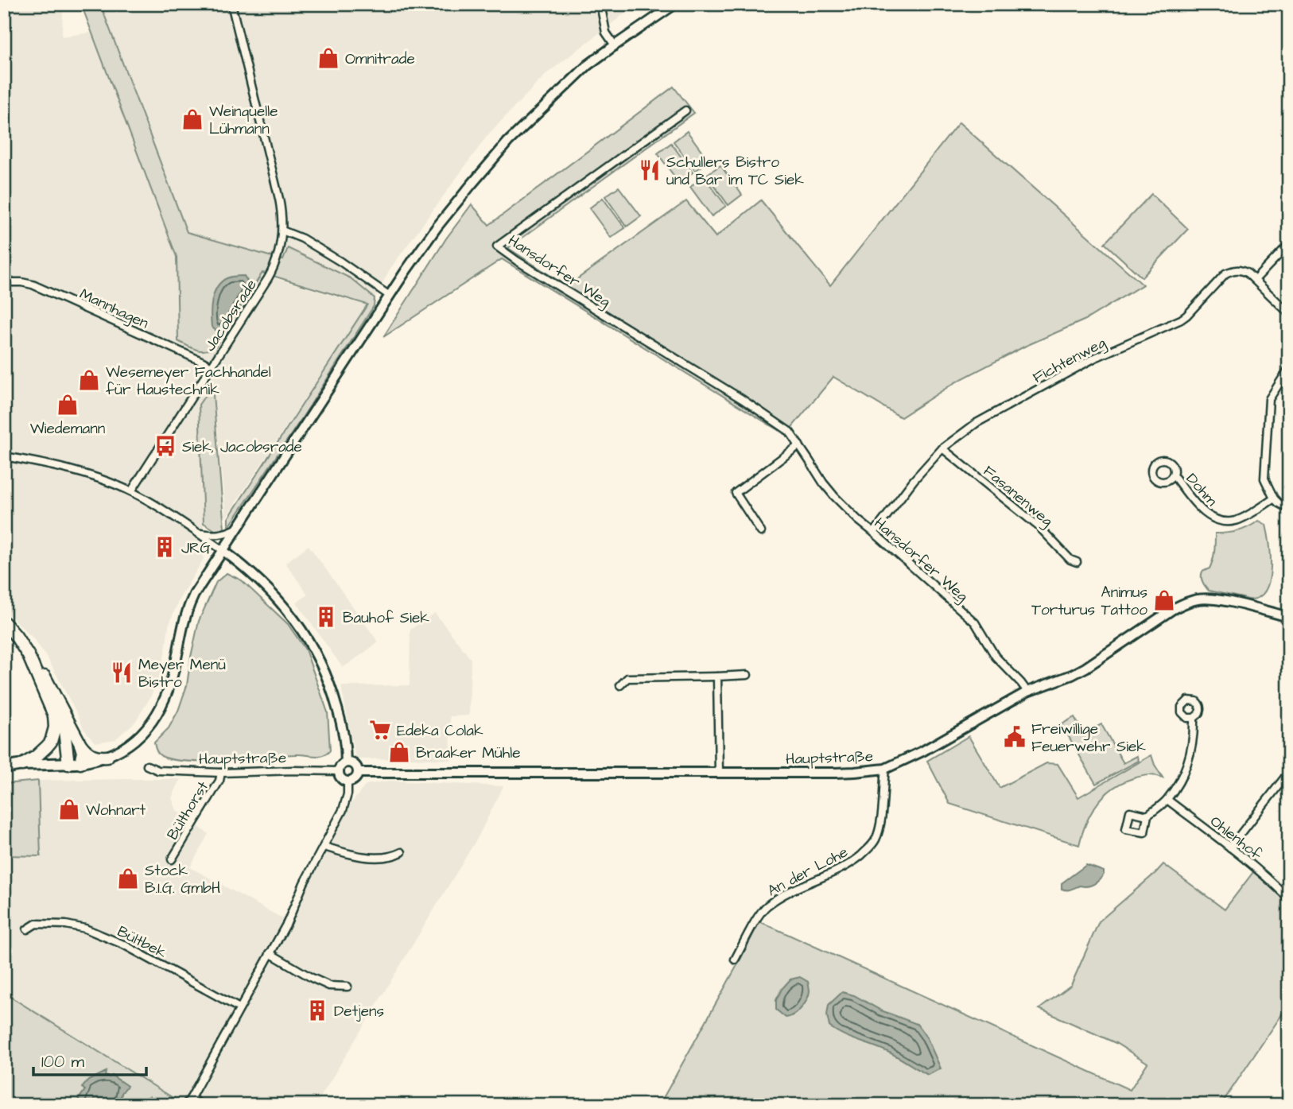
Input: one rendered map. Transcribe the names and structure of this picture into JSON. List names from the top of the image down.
{
  "streets": {
    "street": [
      "Hansdorfer Weg",
      "Mannhagen",
      "Jacobsrade",
      "Fichtenweg",
      "Dohm",
      "Fasanenweg",
      "Hauptstraße",
      "Bülthorst",
      "Ohlenhof",
      "An der Lohe",
      "Bültbek"
    ]
  },
  "crossings": [
    ["Hansdorfer Weg", "Fichtenweg"],
    ["Hansdorfer Weg", "Hauptstraße"],
    ["Mannhagen", "Jacobsrade"],
    ["Fichtenweg", "Fasanenweg"],
    ["Hauptstraße", "Bülthorst"],
    ["Hauptstraße", "An der Lohe"]
  ],
  "places": {
    "shop": [
      "Omnitrade",
      "Weinquelle Lühmann",
      "Wesemeyer Fachhandel für Haustechnik",
      "Wiedemann",
      "Animus Torturus Tattoo",
      "Braaker Mühle",
      "Wohnart",
      "Stock B.I.G. GmbH"
    ],
    "restaurant": ["Schullers Bistro und Bar im TC Siek", "Meyer Menü Bistro"],
    "bus stop": ["Siek, Jacobsrade"],
    "building": ["JRG", "Bauhof Siek", "Detjens"],
    "supermarket": ["Edeka Colak"],
    "public building": ["Freiwillige Feuerwehr Siek"]
  },
  "scale_bar": "100 m"
}
